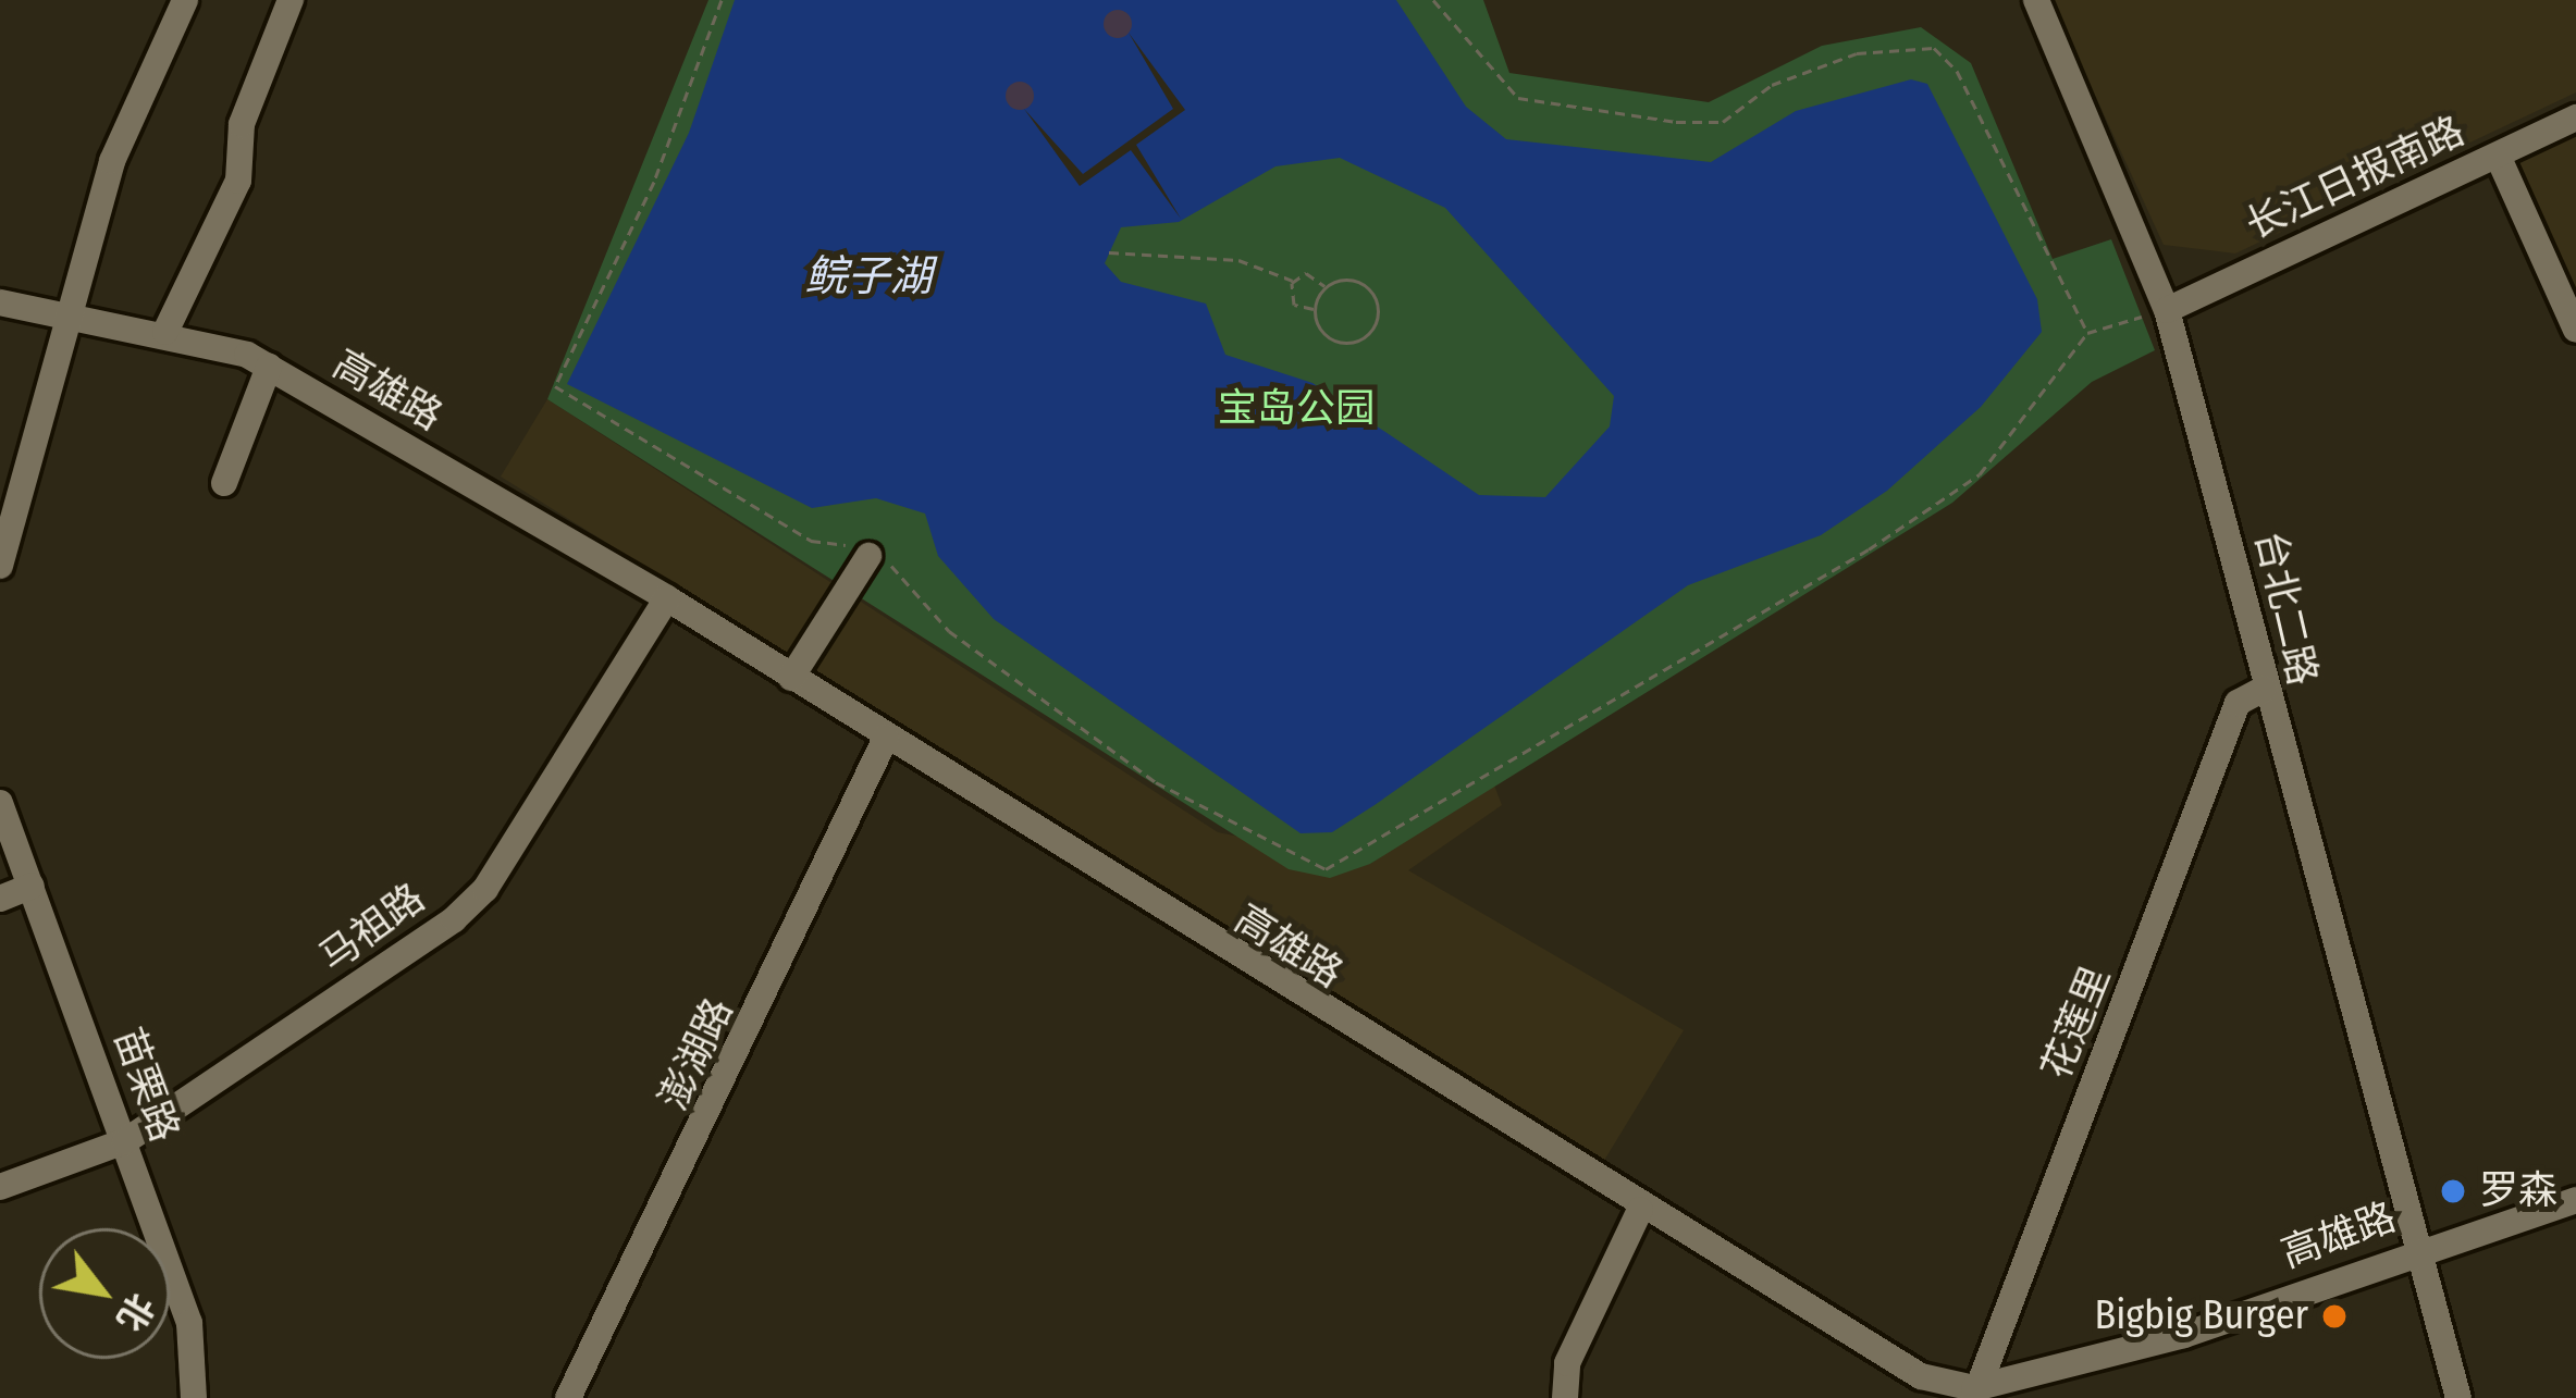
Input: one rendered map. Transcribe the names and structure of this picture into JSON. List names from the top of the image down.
{
  "streets": {
    "street": [
      "长江日报南路",
      "高雄路",
      "台北二路",
      "马祖路",
      "花莲里",
      "澎湖路",
      "苗栗路"
    ]
  },
  "crossings": [
    ["长江日报南路", "台北二路"],
    ["高雄路", "台北二路"],
    ["高雄路", "马祖路"],
    ["高雄路", "花莲里"],
    ["高雄路", "澎湖路"],
    ["台北二路", "花莲里"],
    ["马祖路", "苗栗路"]
  ],
  "water": ["鲩子湖"],
  "parks": ["宝岛公园"],
  "places": ["罗森", "Bigbig Burger"],
  "north": "bottom right"
}
